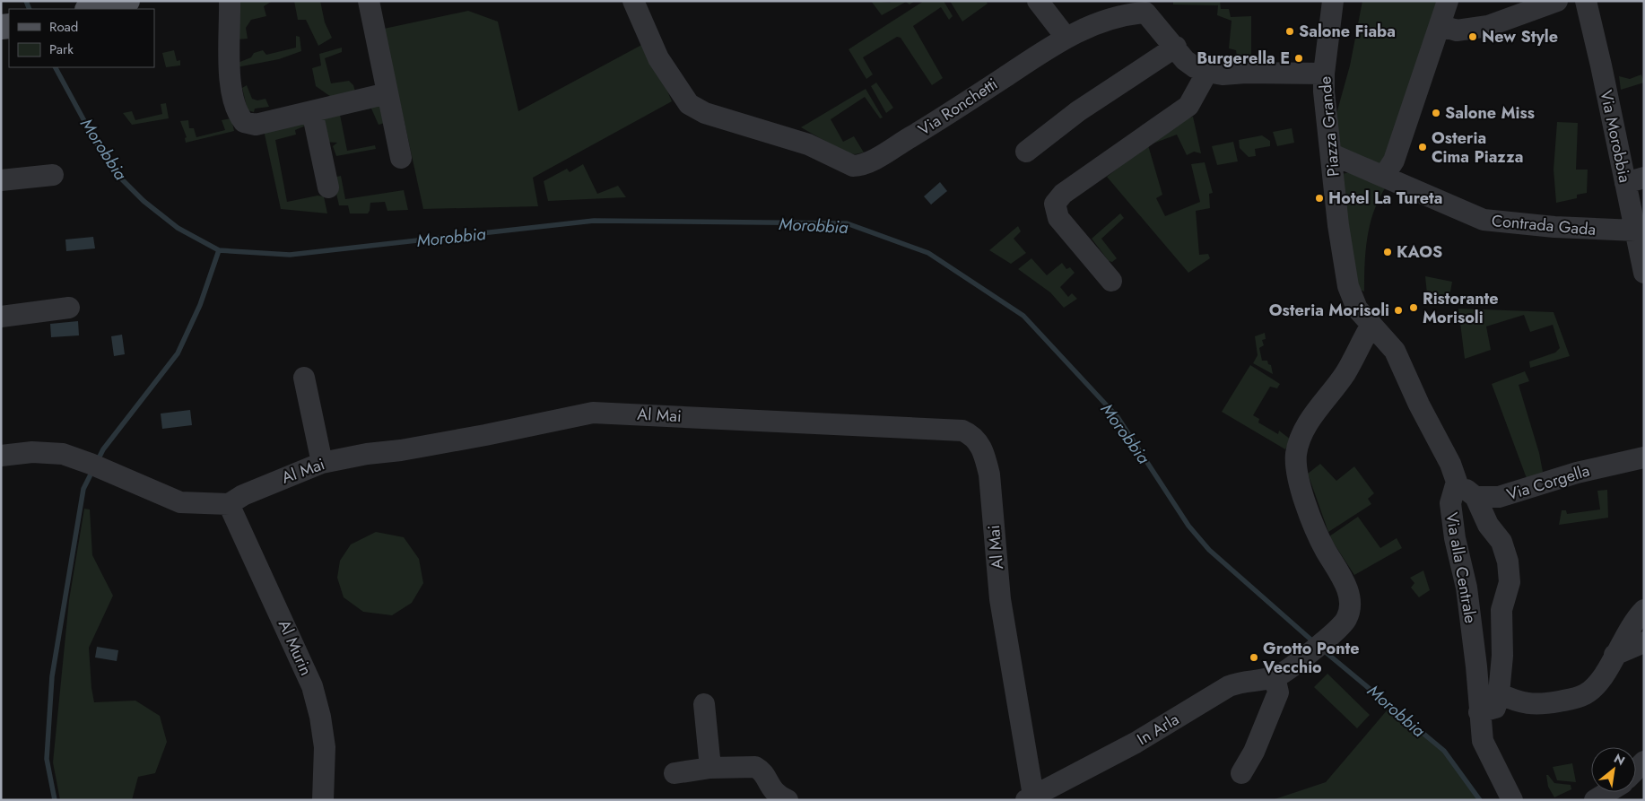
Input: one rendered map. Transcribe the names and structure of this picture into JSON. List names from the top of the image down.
{
  "streets": {
    "street": [
      "Via Ronchetti",
      "Piazza Grande",
      "Via Morobbia",
      "Contrada Gada",
      "Al Mai",
      "Via Corgella",
      "Via alla Centrale",
      "Al Murin",
      "In Arla"
    ]
  },
  "crossings": [
    ["Via Ronchetti", "Piazza Grande"],
    ["Piazza Grande", "Contrada Gada"],
    ["Via Morobbia", "Contrada Gada"],
    ["Al Mai", "Al Murin"],
    ["Al Mai", "In Arla"]
  ],
  "water": ["Morobbia"],
  "places": [
    "Salone Fiaba",
    "New Style",
    "Burgerella E",
    "Salone Miss",
    "Osteria Cima Piazza",
    "Hotel La Tureta",
    "KAOS",
    "Ristorante Morisoli",
    "Osteria Morisoli",
    "Grotto Ponte Vecchio"
  ],
  "legend": ["Road", "Park"],
  "north": "top right"
}
